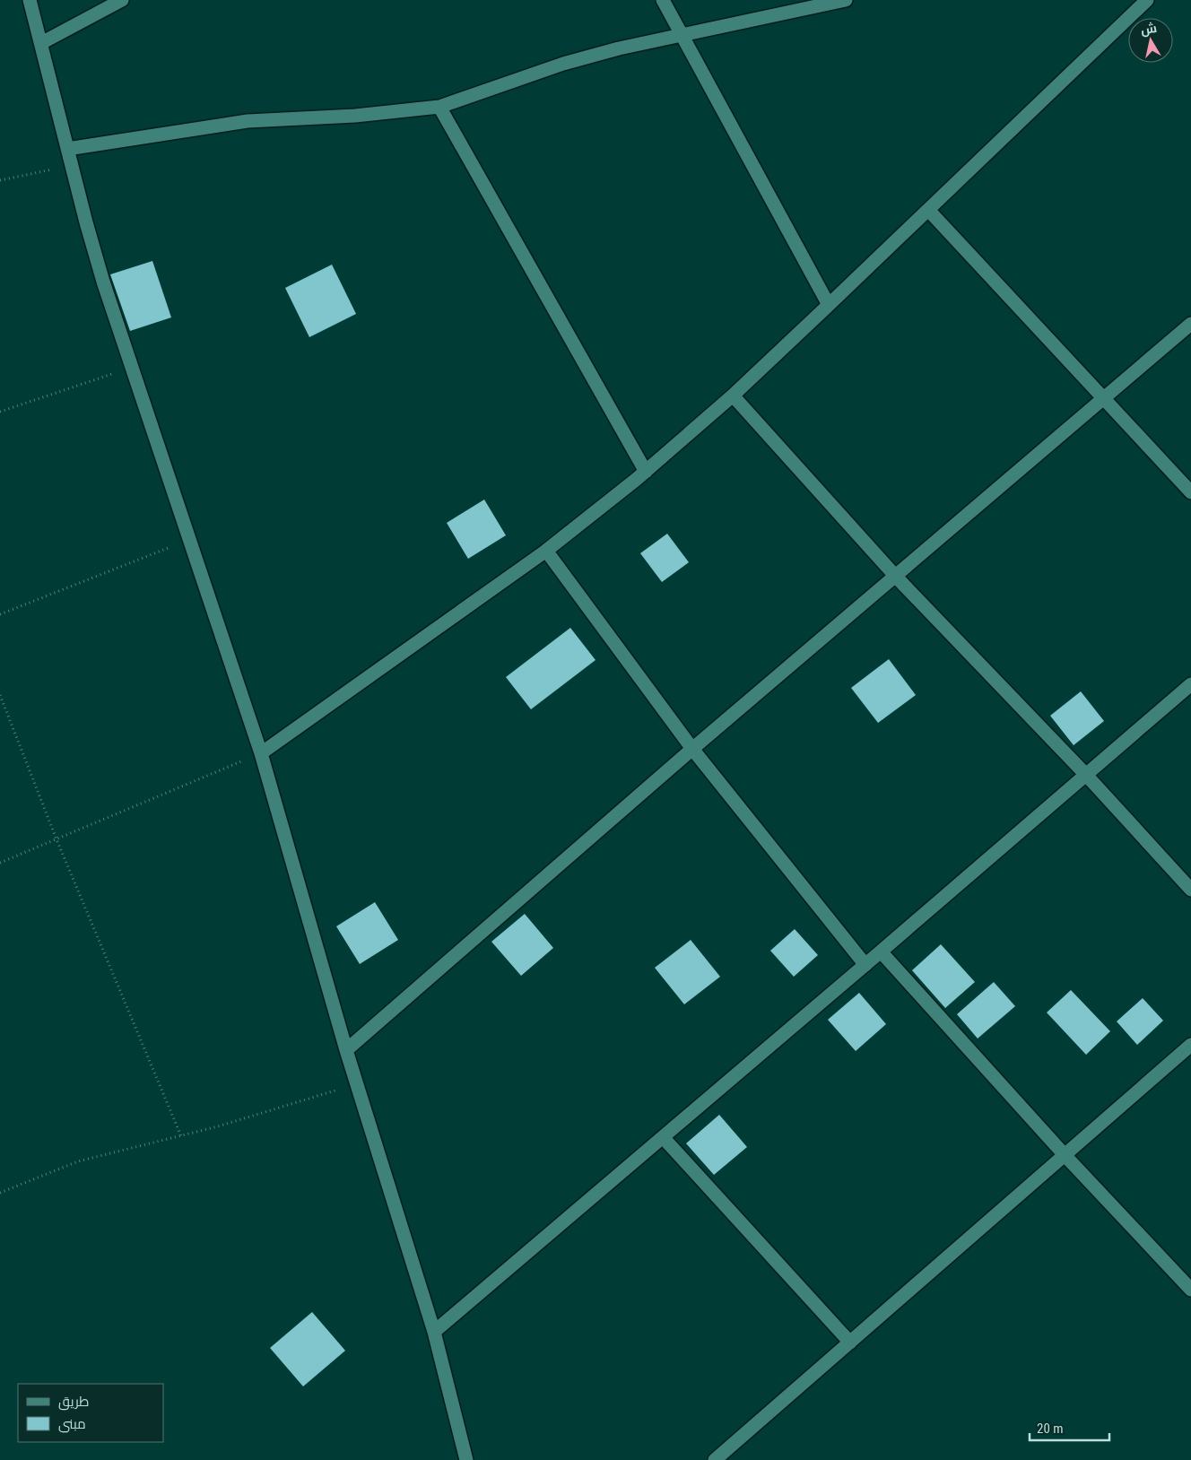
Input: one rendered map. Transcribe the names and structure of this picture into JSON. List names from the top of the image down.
{
  "legend": ["طريق", "مبنى"],
  "scale_bar": "20 m",
  "north": "top"
}
